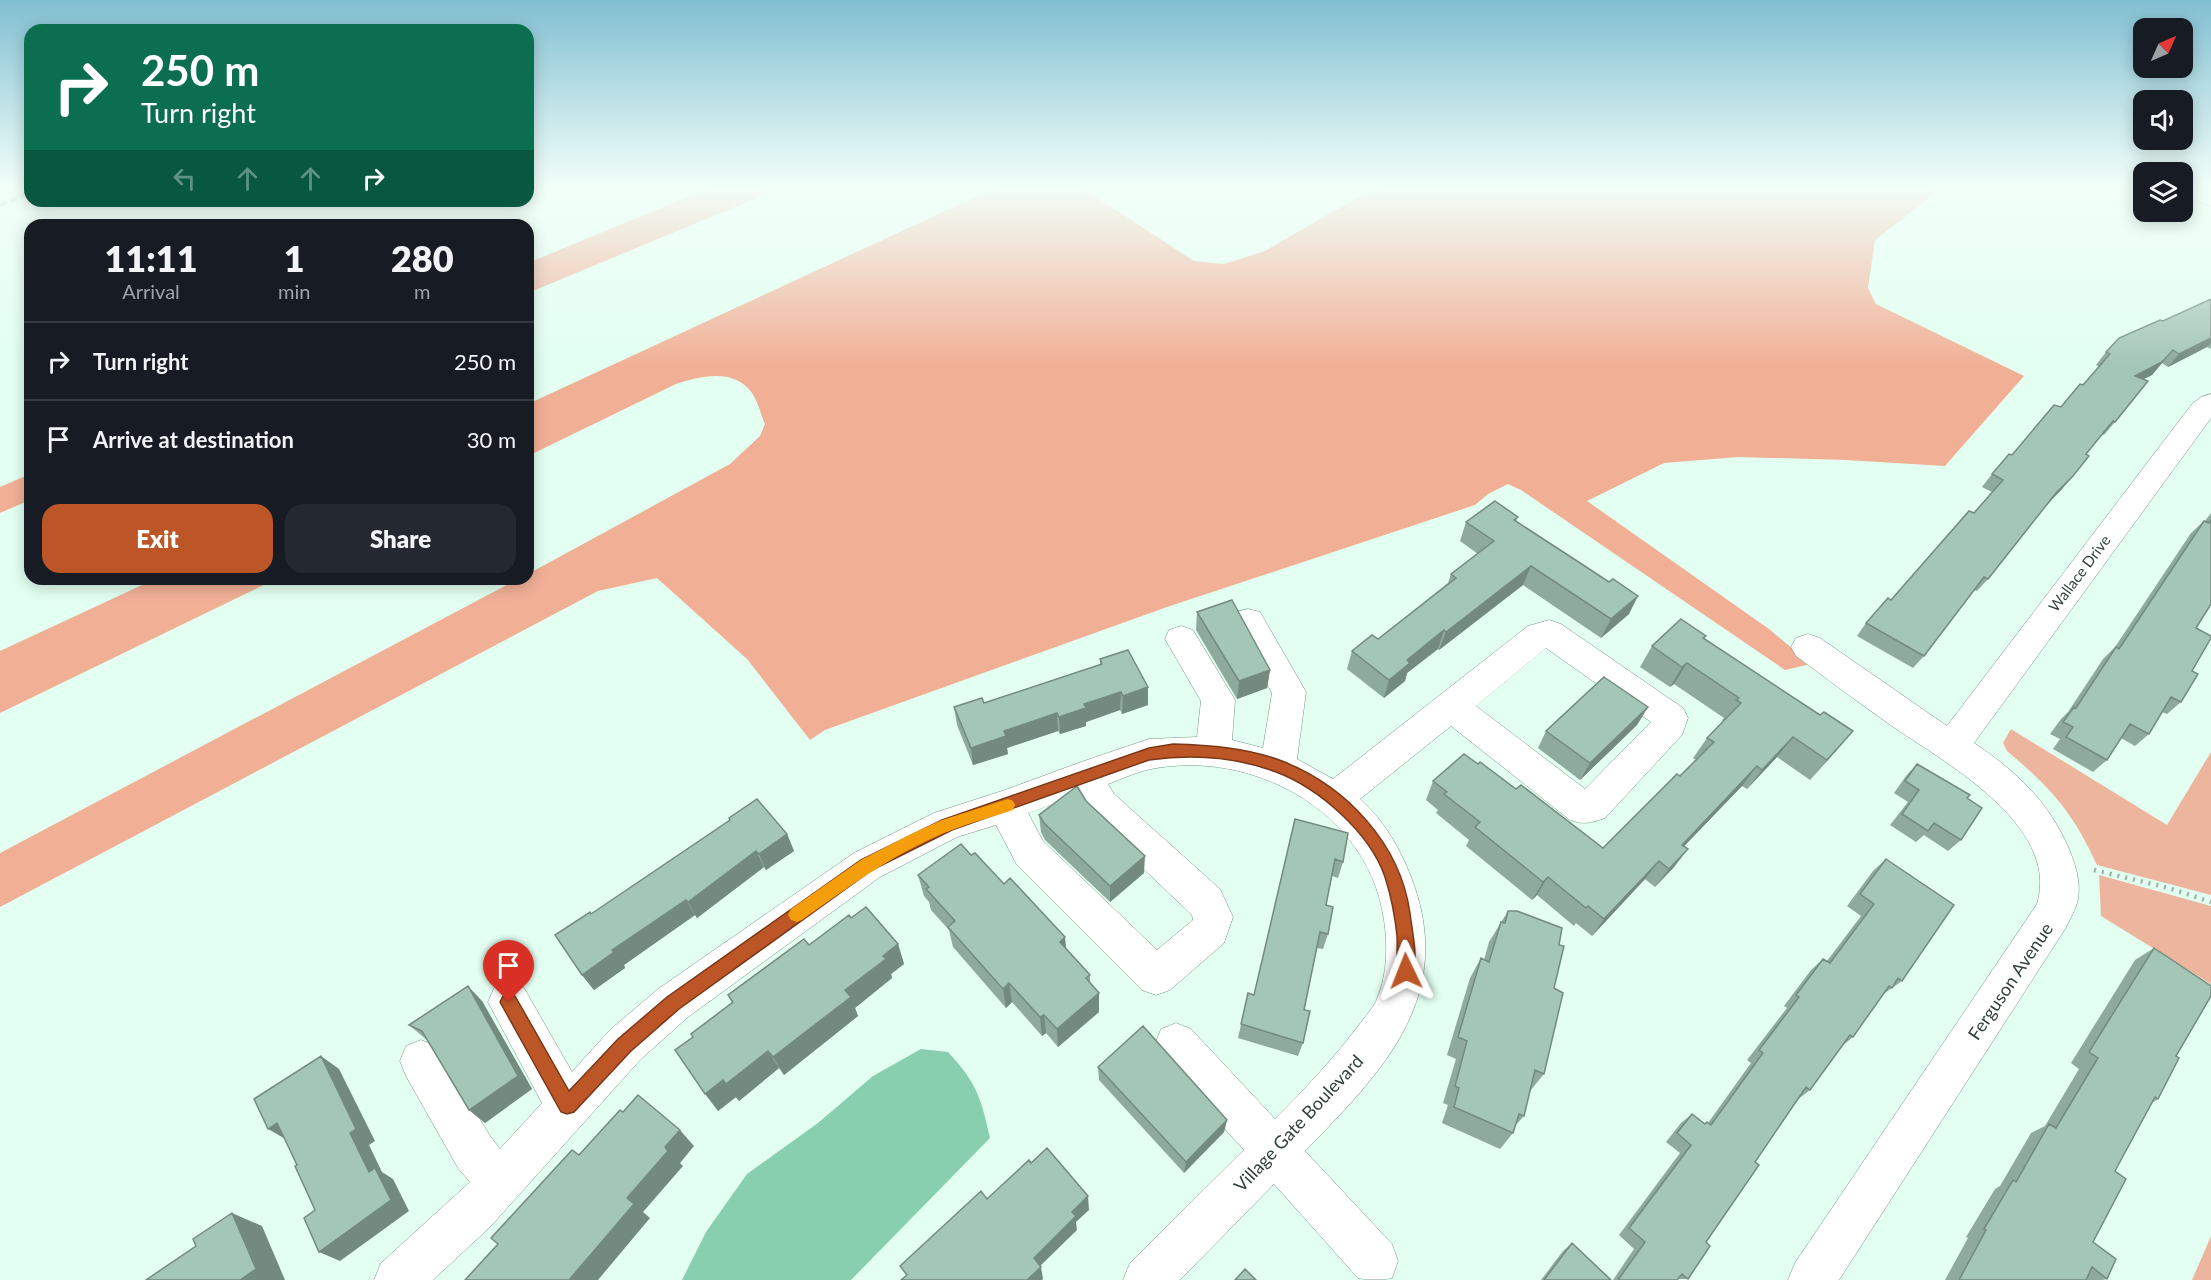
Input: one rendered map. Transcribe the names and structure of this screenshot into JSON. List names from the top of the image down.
{
  "streets": {
    "street": ["Wallace Drive", "Ferguson Avenue", "Village Gate Boulevard"]
  },
  "crossings": [
    ["Wallace Drive", "Ferguson Avenue"]
  ],
  "north": "top right",
  "page": {
    "turn": ["250 m", "Turn right"],
    "eta": [
      "11:11",
      "Arrival",
      "1",
      "min",
      "280",
      "m"
    ],
    "list": [
      {
        "name": "Turn right",
        "value": "250 m"
      },
      {
        "name": "Arrive at destination",
        "value": "30 m"
      }
    ],
    "buttons": ["Exit", "Share"]
  }
}
